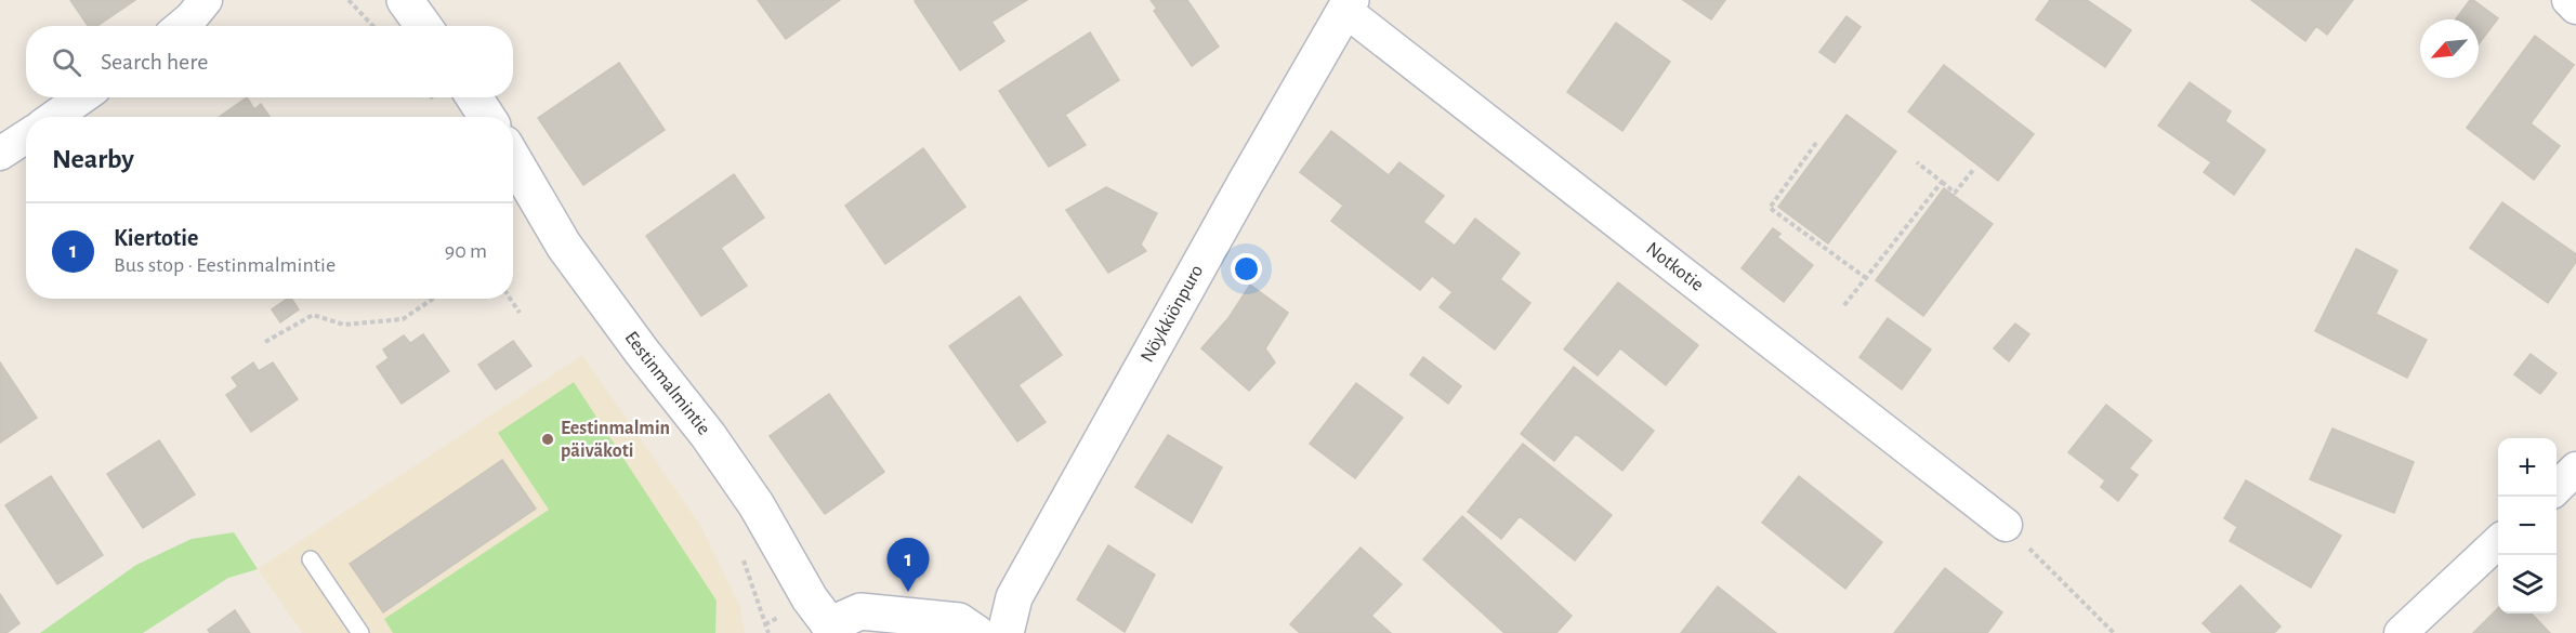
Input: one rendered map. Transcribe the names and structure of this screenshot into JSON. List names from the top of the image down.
{
  "streets": {
    "street": ["Notkotie", "Nöykkiönpuro", "Eestinmalmintie"]
  },
  "crossings": [
    ["Notkotie", "Nöykkiönpuro"]
  ],
  "places": ["Eestinmalmin päiväkoti"],
  "north": "bottom left",
  "page": {
    "search": "Search here",
    "heading": "Nearby",
    "list": [
      {
        "mark": "1",
        "name": "Kiertotie",
        "note": "Bus stop · Eestinmalmintie",
        "value": "90 m"
      }
    ],
    "map_buttons": ["+", "−"],
    "pins": "1"
  }
}
